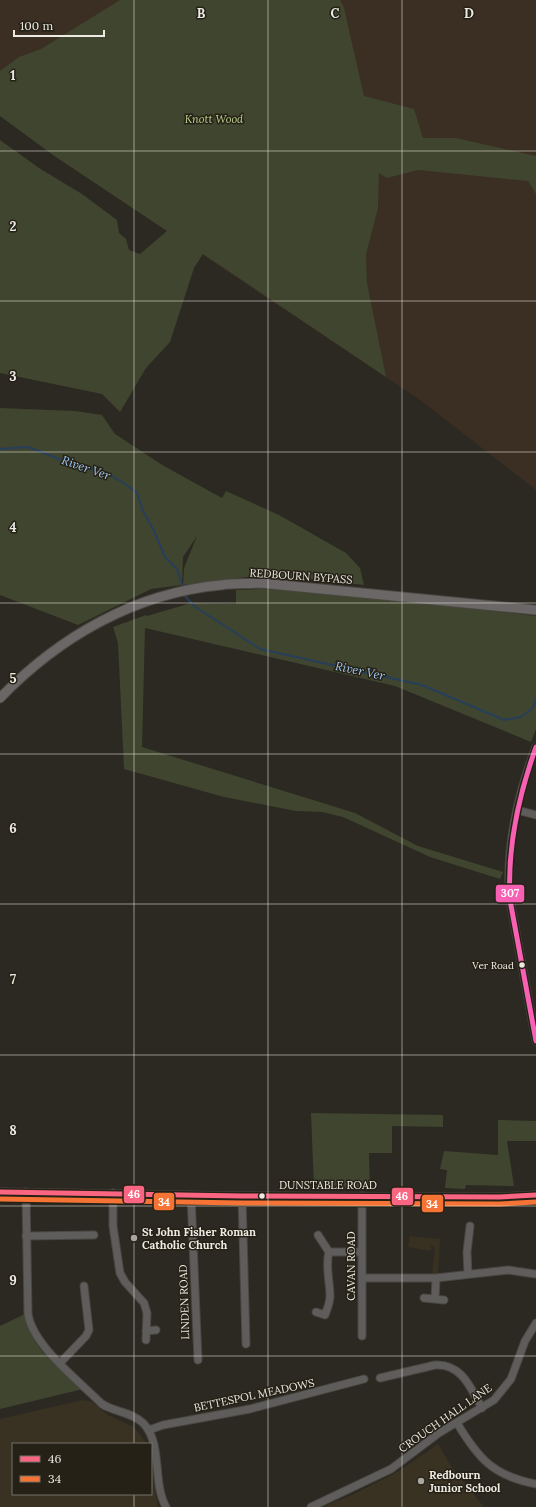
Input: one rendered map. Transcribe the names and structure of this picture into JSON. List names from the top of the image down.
{
  "streets": {
    "main road": ["REDBOURN BYPASS"],
    "street": [
      "DUNSTABLE ROAD",
      "CAVAN ROAD",
      "LINDEN ROAD",
      "BETTESPOL MEADOWS",
      "CROUCH HALL LANE"
    ]
  },
  "crossings": [
    ["DUNSTABLE ROAD", "CAVAN ROAD"],
    ["DUNSTABLE ROAD", "LINDEN ROAD"]
  ],
  "water": ["River Ver"],
  "parks": ["Knott Wood"],
  "places": ["Ver Road", "St John Fisher Roman Catholic Church", "Redbourn Junior School"],
  "lines": ["transit line 307", "transit line 46", "transit line 34"],
  "legend": ["46", "34"],
  "scale_bar": "100 m",
  "grid": {
    "columns": ["B", "C", "D"],
    "rows": [
      "1",
      "2",
      "3",
      "4",
      "5",
      "6",
      "7",
      "8",
      "9"
    ]
  }
}
